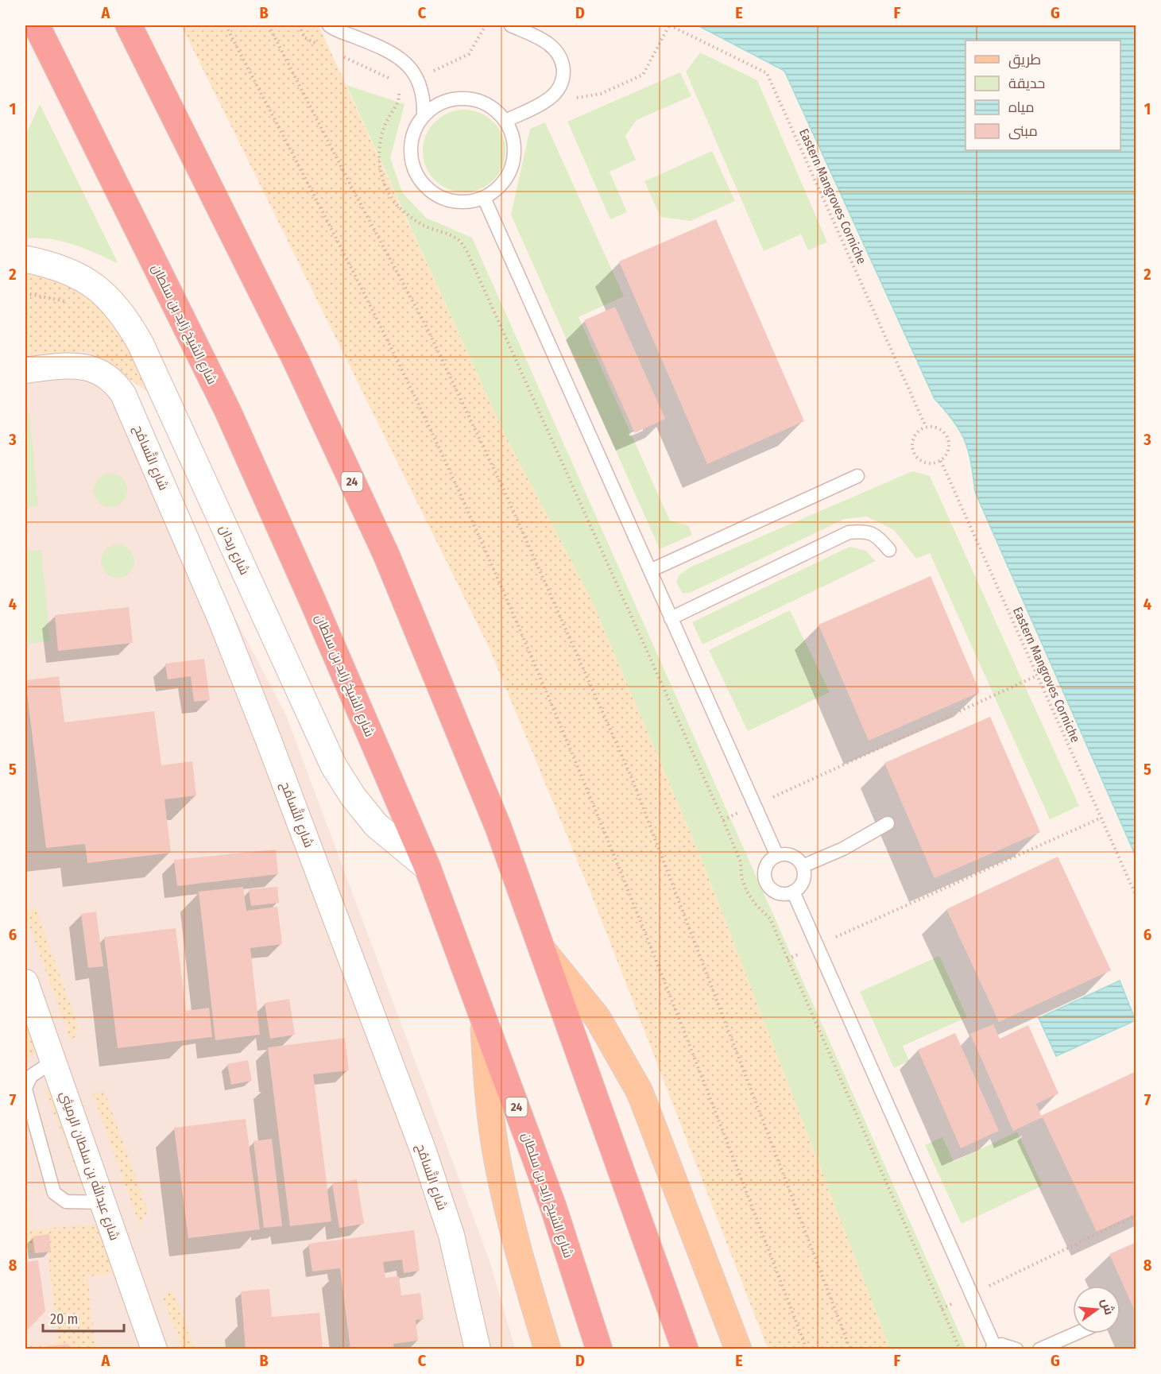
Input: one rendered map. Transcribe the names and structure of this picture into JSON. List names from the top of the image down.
{
  "streets": {
    "highway": ["شارع الشيخ زايد بن سلطان", "24"],
    "main road": ["شارع ربدان"],
    "street": ["شارع التَّسامُح", "شارع عبدالله بن سلطان الرميثي"],
    "path": ["Eastern Mangroves Corniche"]
  },
  "crossings": [
    ["شارع الشيخ زايد بن سلطان", "شارع ربدان"]
  ],
  "legend": [
    "طريق",
    "حديقة",
    "مياه",
    "مبنى"
  ],
  "scale_bar": "20 m",
  "north": "right",
  "grid": {
    "columns": [
      "A",
      "B",
      "C",
      "D",
      "E",
      "F",
      "G"
    ],
    "rows": [
      "1",
      "2",
      "3",
      "4",
      "5",
      "6",
      "7",
      "8"
    ]
  }
}
